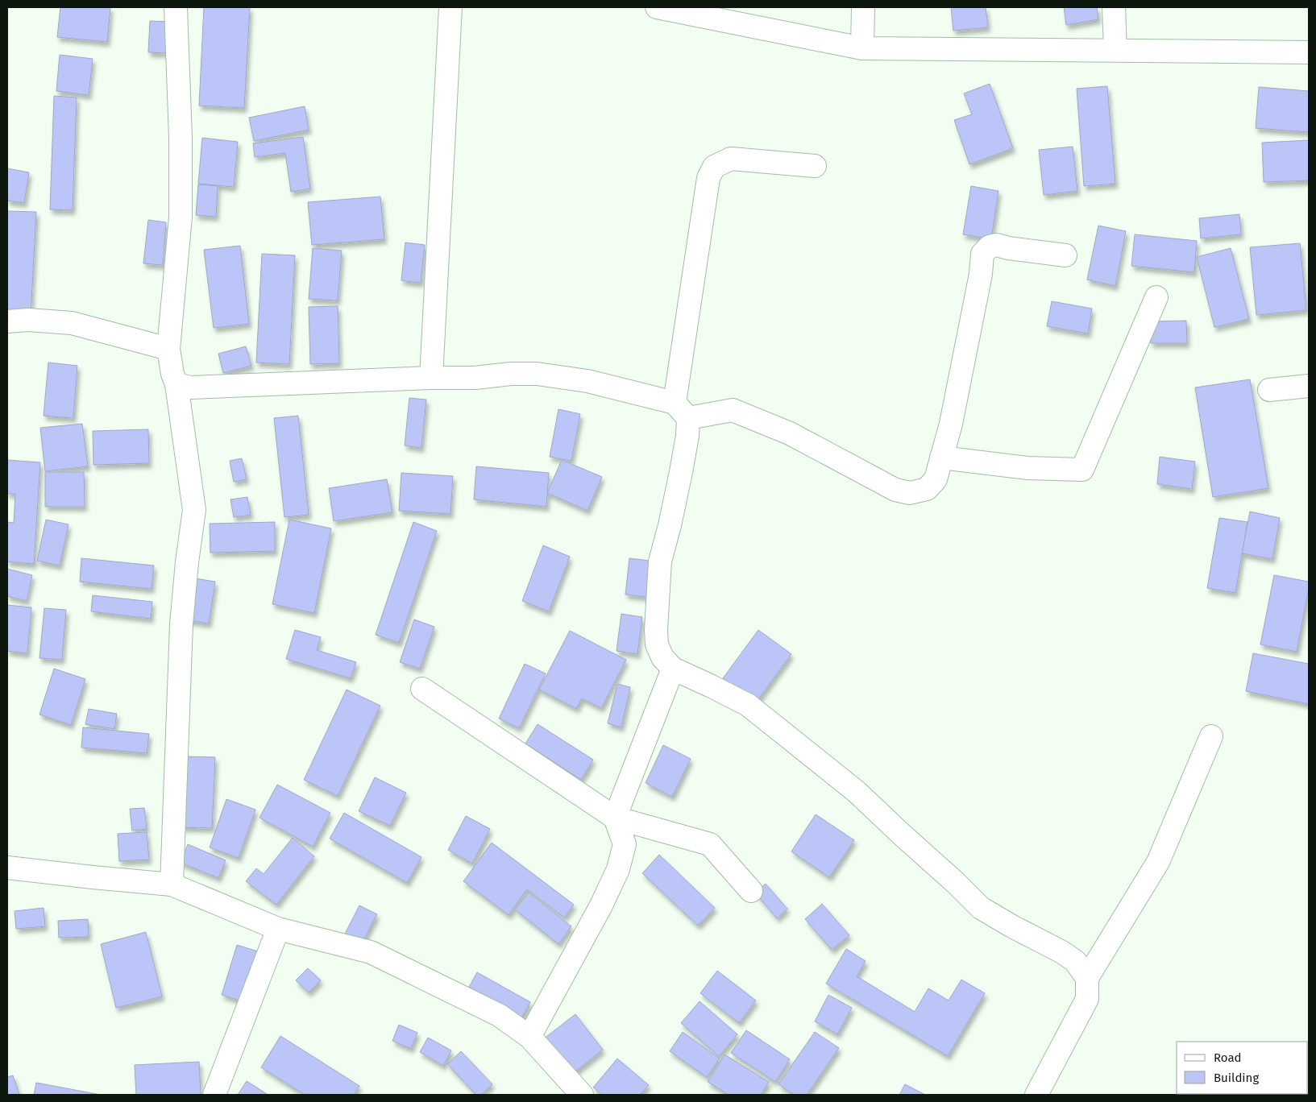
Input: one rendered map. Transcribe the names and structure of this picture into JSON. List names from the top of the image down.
{
  "legend": ["Road", "Building"]
}
